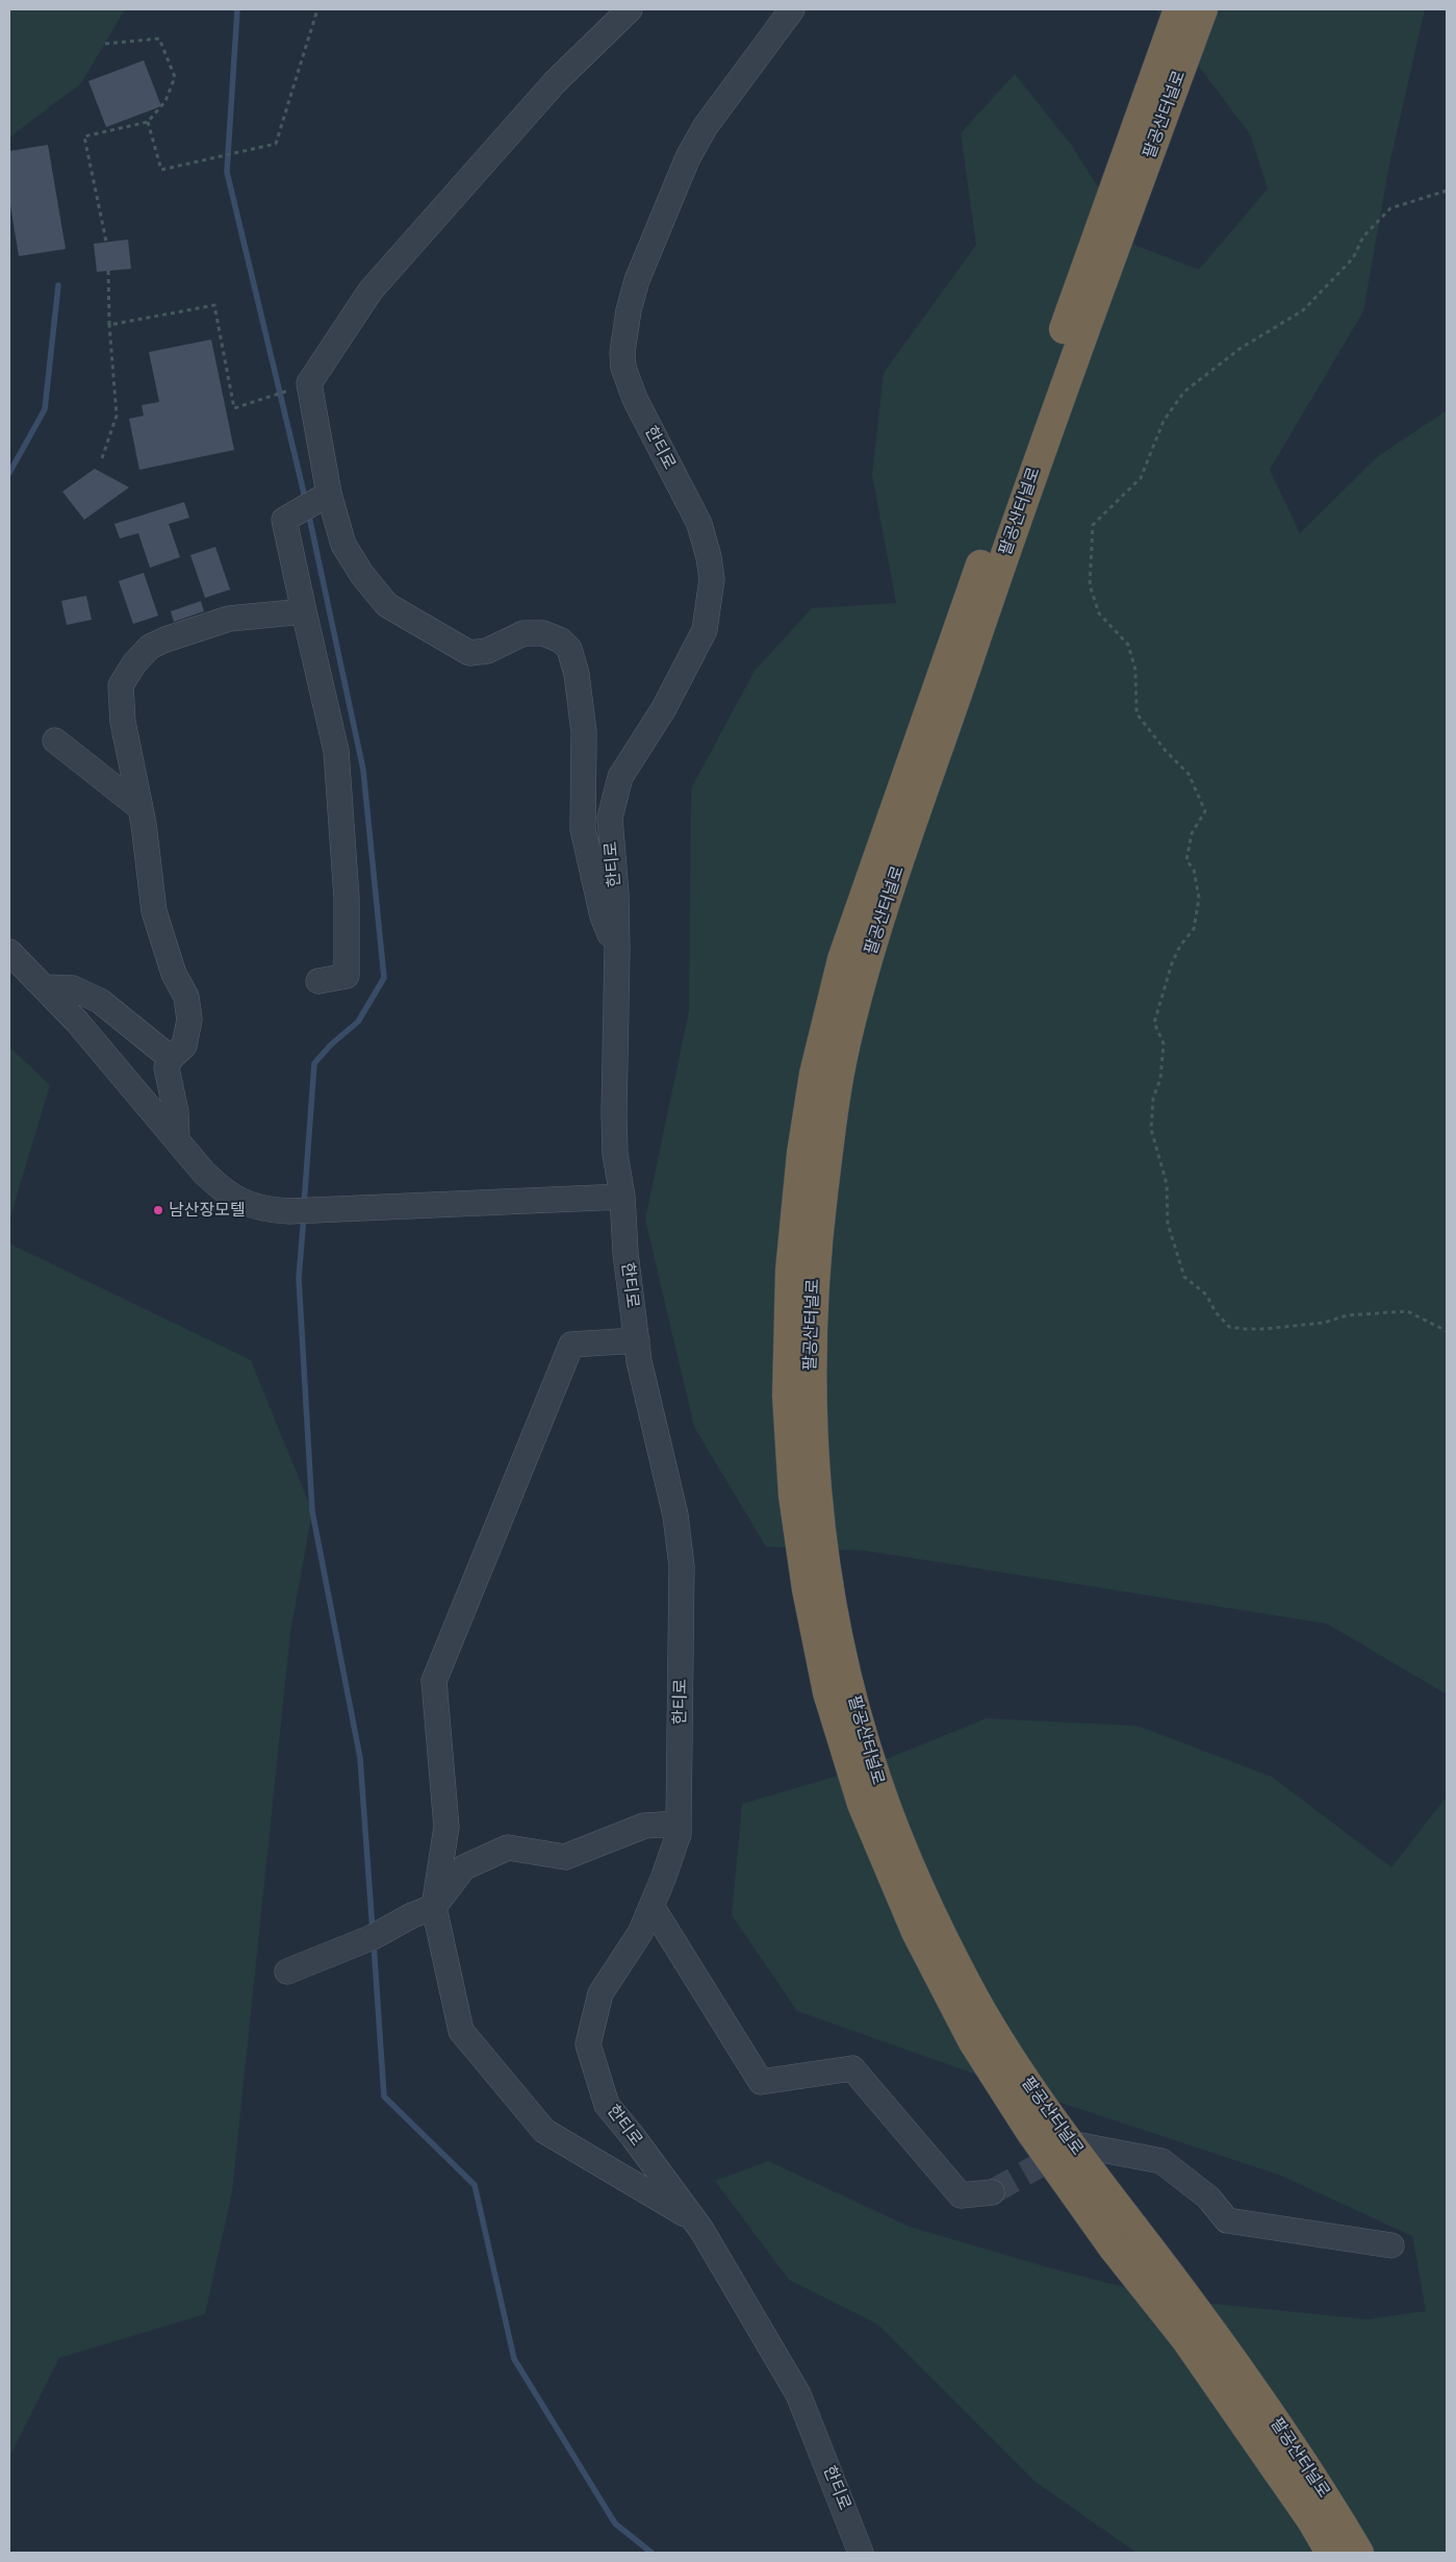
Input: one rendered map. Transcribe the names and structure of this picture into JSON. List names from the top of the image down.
{
  "streets": {
    "highway": ["팔공산터널로"],
    "street": ["한티로"]
  },
  "places": ["남산장모텔"]
}
